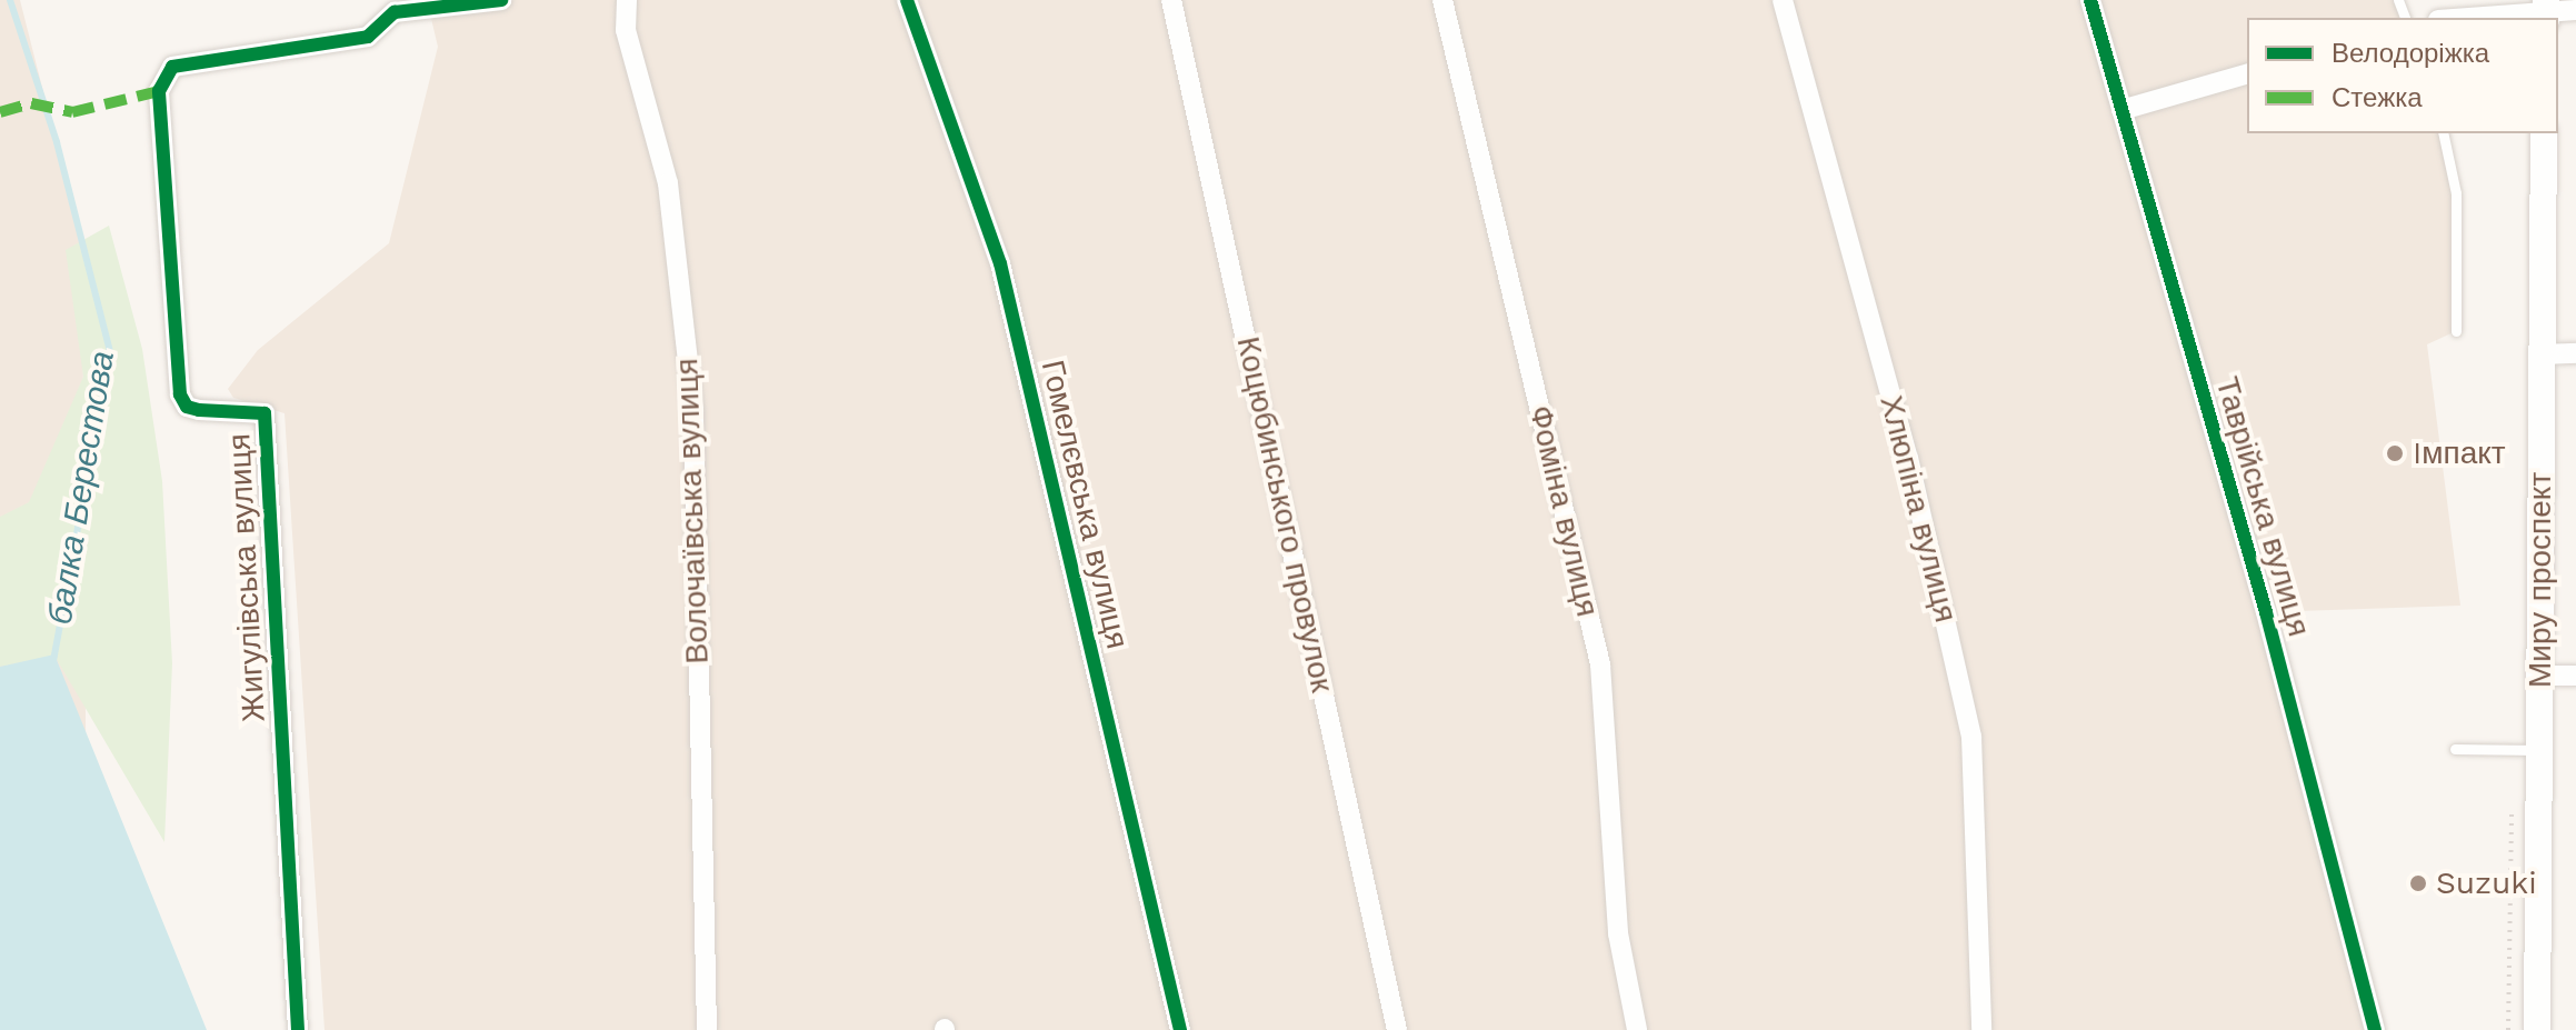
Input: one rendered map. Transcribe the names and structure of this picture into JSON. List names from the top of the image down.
{
  "streets": {
    "main road": ["Миру проспект"],
    "street": [
      "Гомелєвська вулиця",
      "Таврійська вулиця",
      "Хлюпіна вулиця",
      "Волочаївська вулиця",
      "Фоміна вулиця",
      "Коцюбинського провулок",
      "Жигулівська вулиця"
    ]
  },
  "water": ["балка Берестова"],
  "places": ["Iмпакт", "Suzuki"],
  "legend": ["Велодоріжка", "Стежка"]
}
